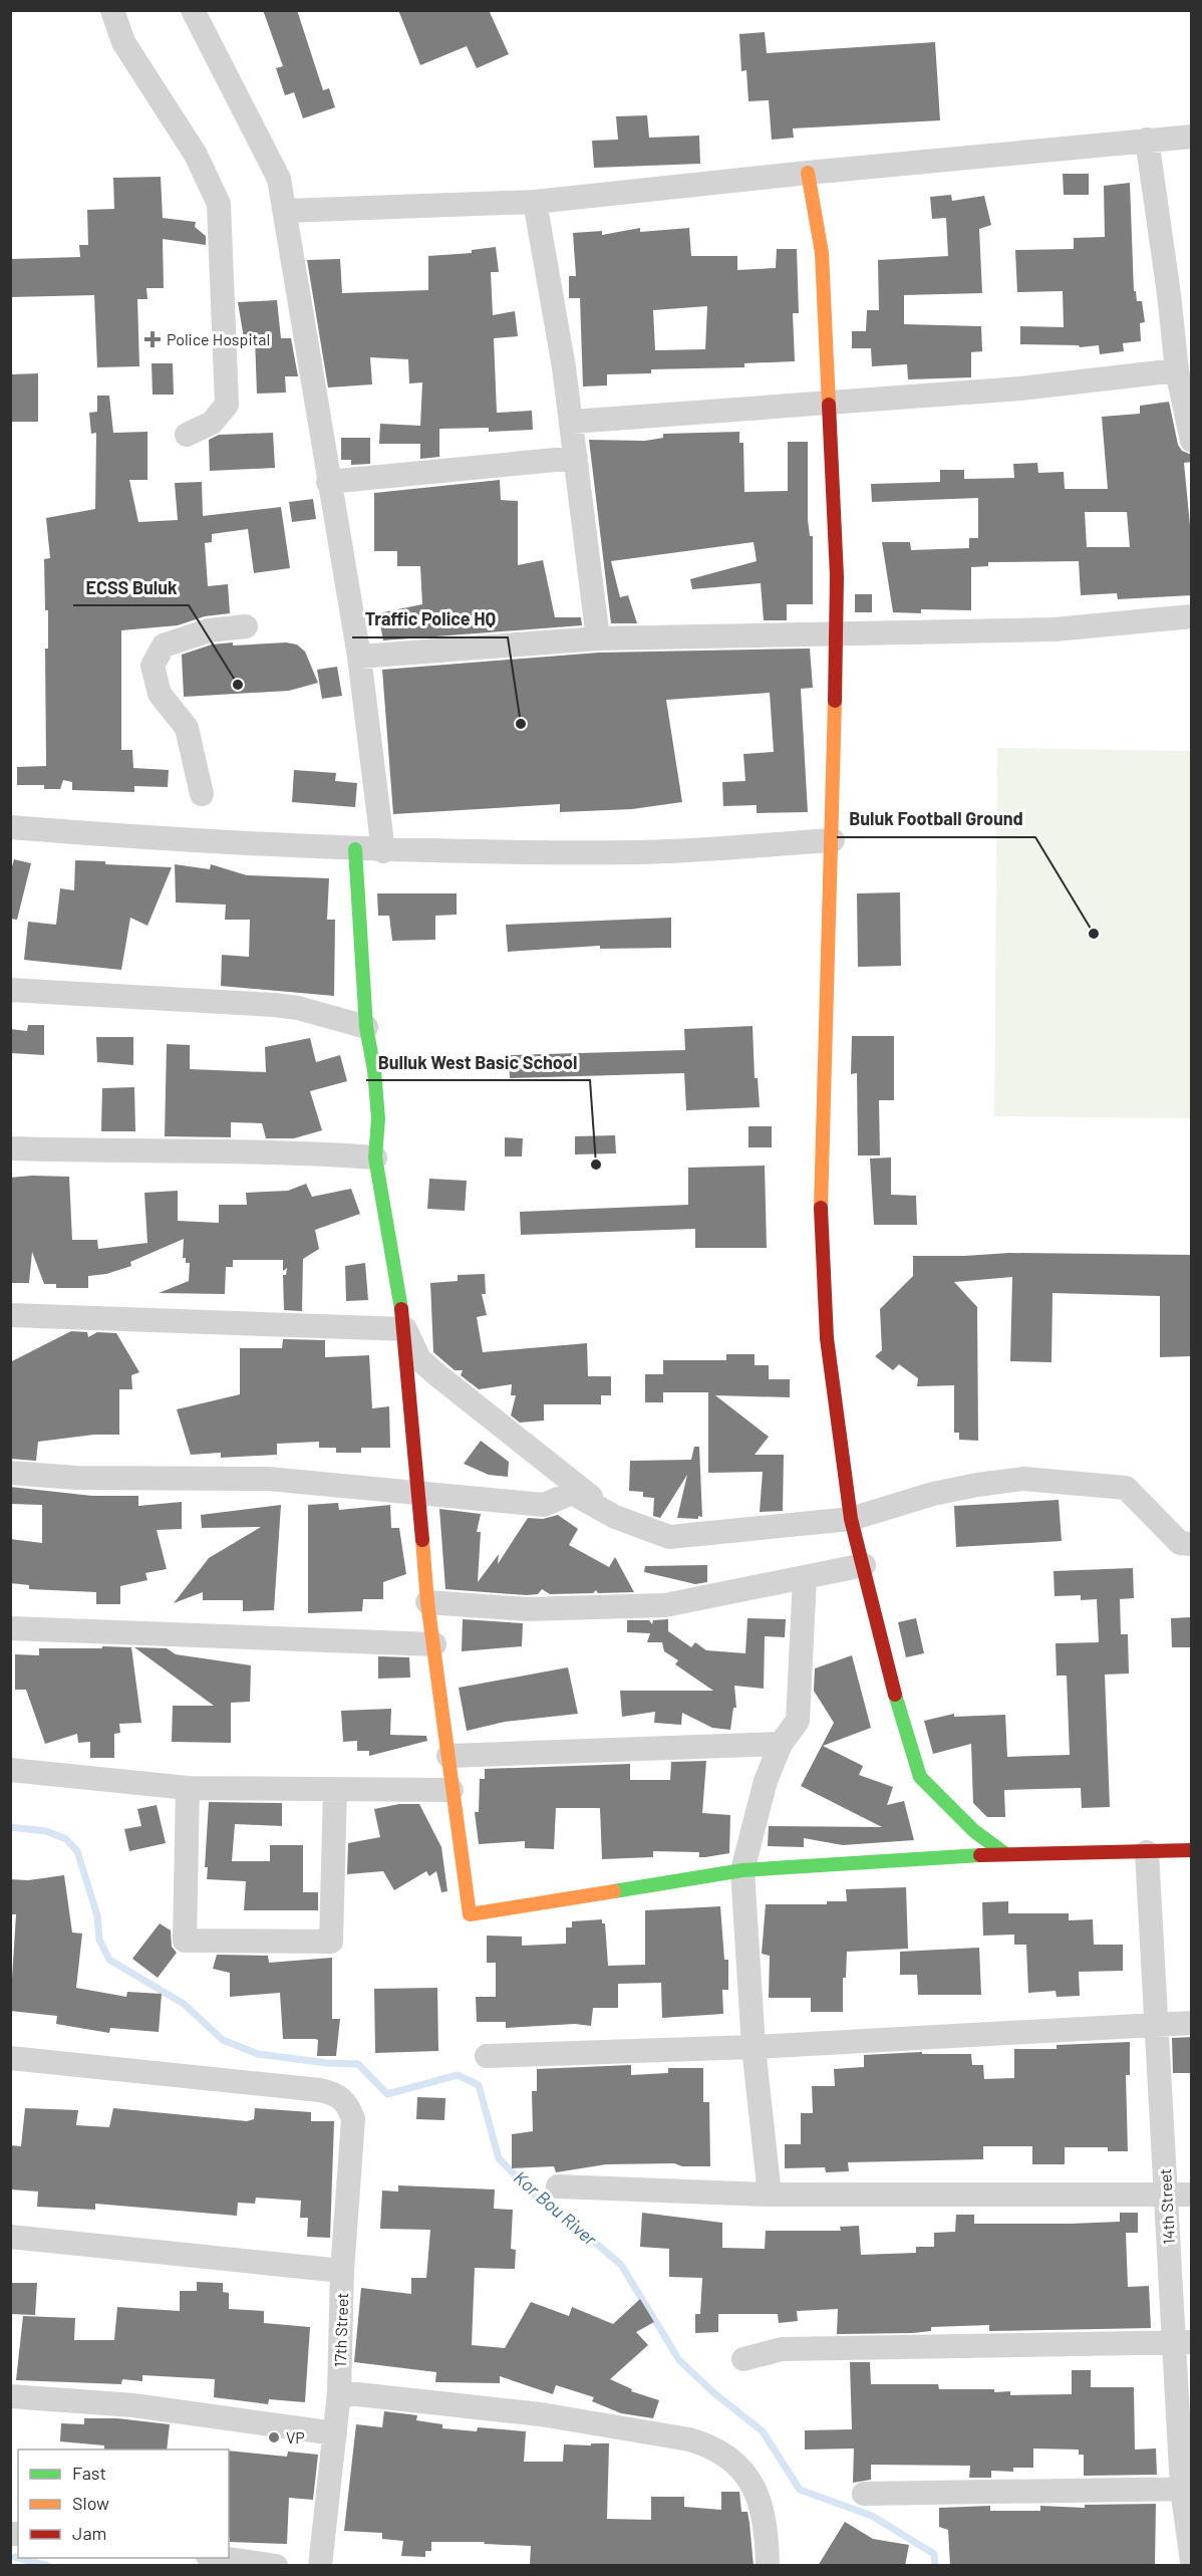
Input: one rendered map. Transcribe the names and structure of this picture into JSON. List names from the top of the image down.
{
  "streets": {
    "street": ["14th Street", "17th Street"]
  },
  "water": ["Kor Bou River"],
  "places": {
    "health": ["Police Hospital"],
    "other": [
      "ECSS Buluk",
      "Traffic Police HQ",
      "Buluk Football Ground",
      "Bulluk West Basic School",
      "VP"
    ]
  },
  "legend": ["Fast", "Slow", "Jam"]
}
